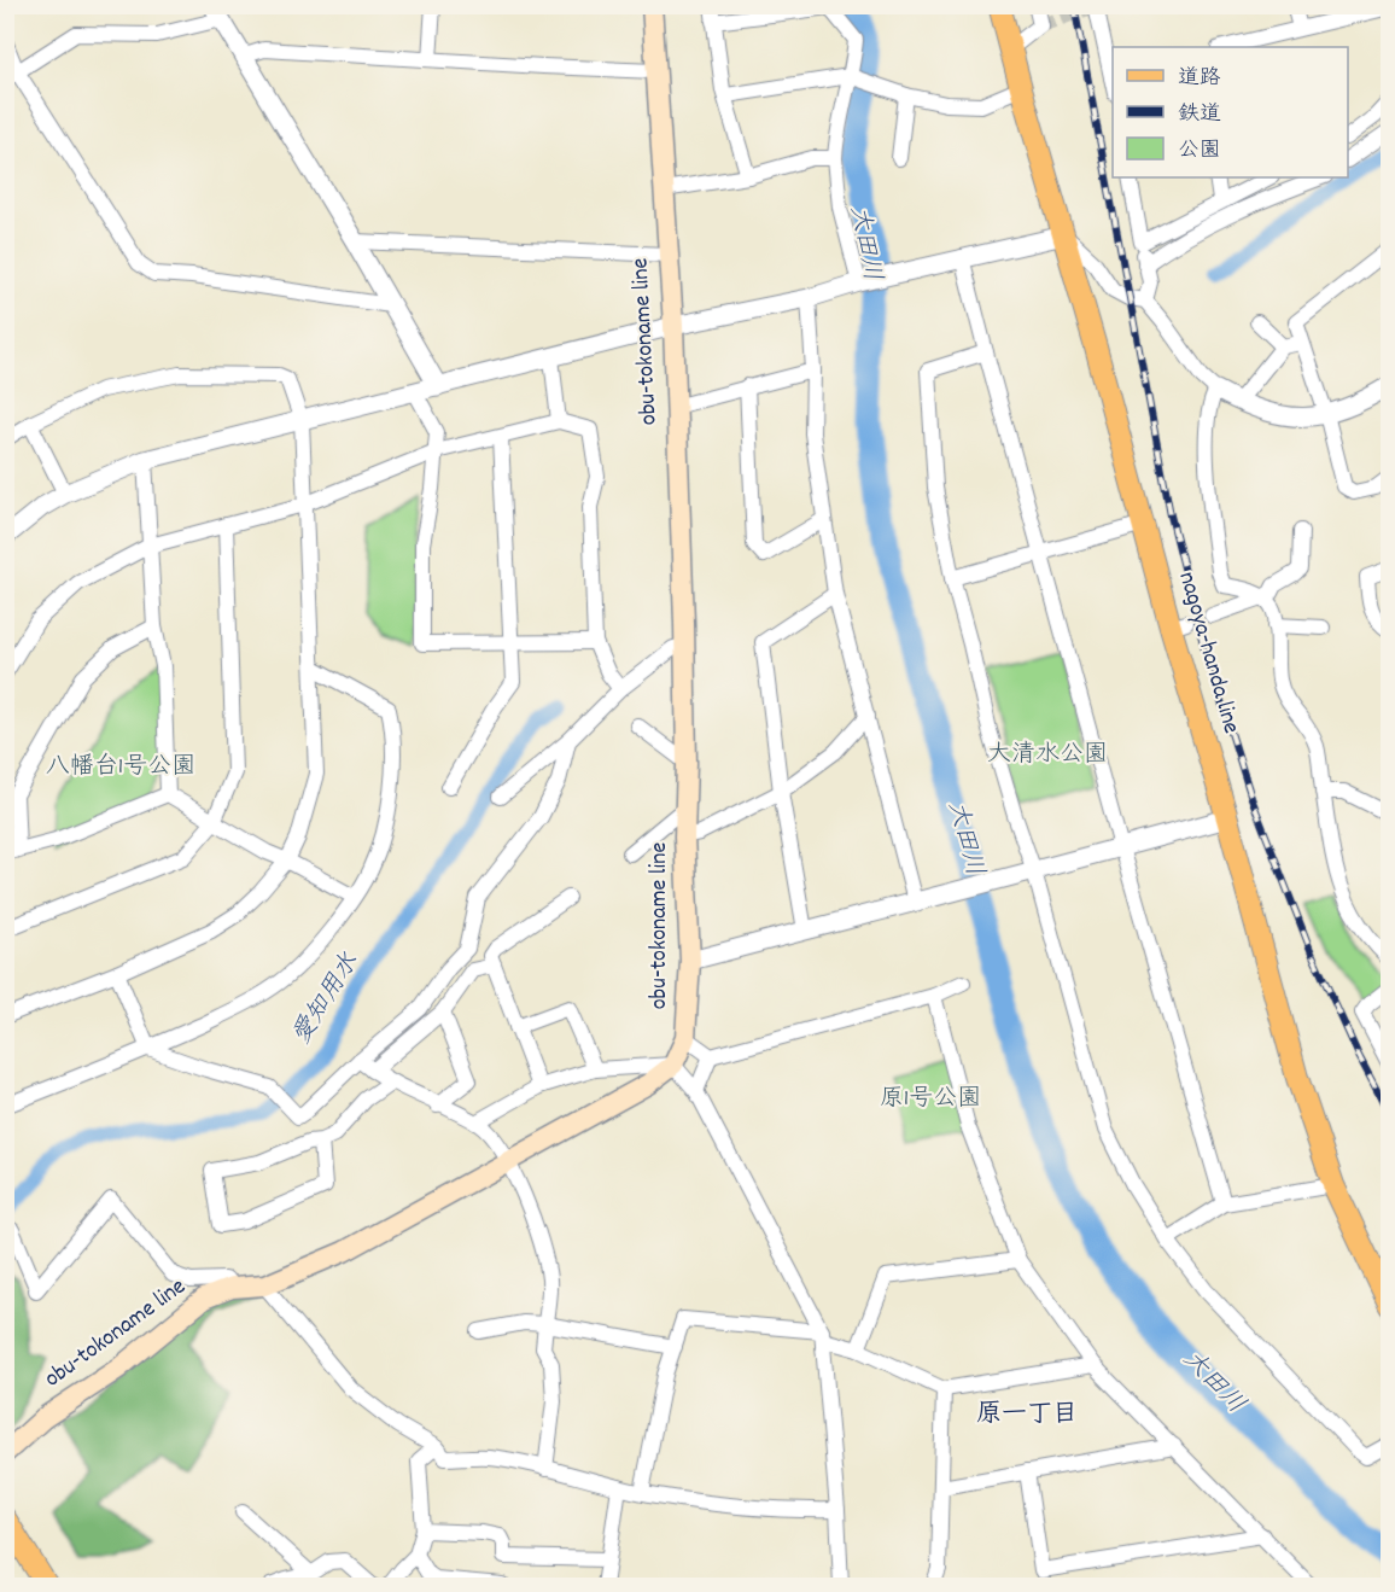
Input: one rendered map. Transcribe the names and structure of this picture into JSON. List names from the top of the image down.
{
  "streets": {
    "main road": ["obu-tokoname line", "nagoya-handa line"]
  },
  "districts": ["原一丁目"],
  "water": ["大田川", "愛知用水"],
  "parks": ["大清水公園", "八幡台1号公園", "原1号公園"],
  "legend": ["道路", "鉄道", "公園"]
}
